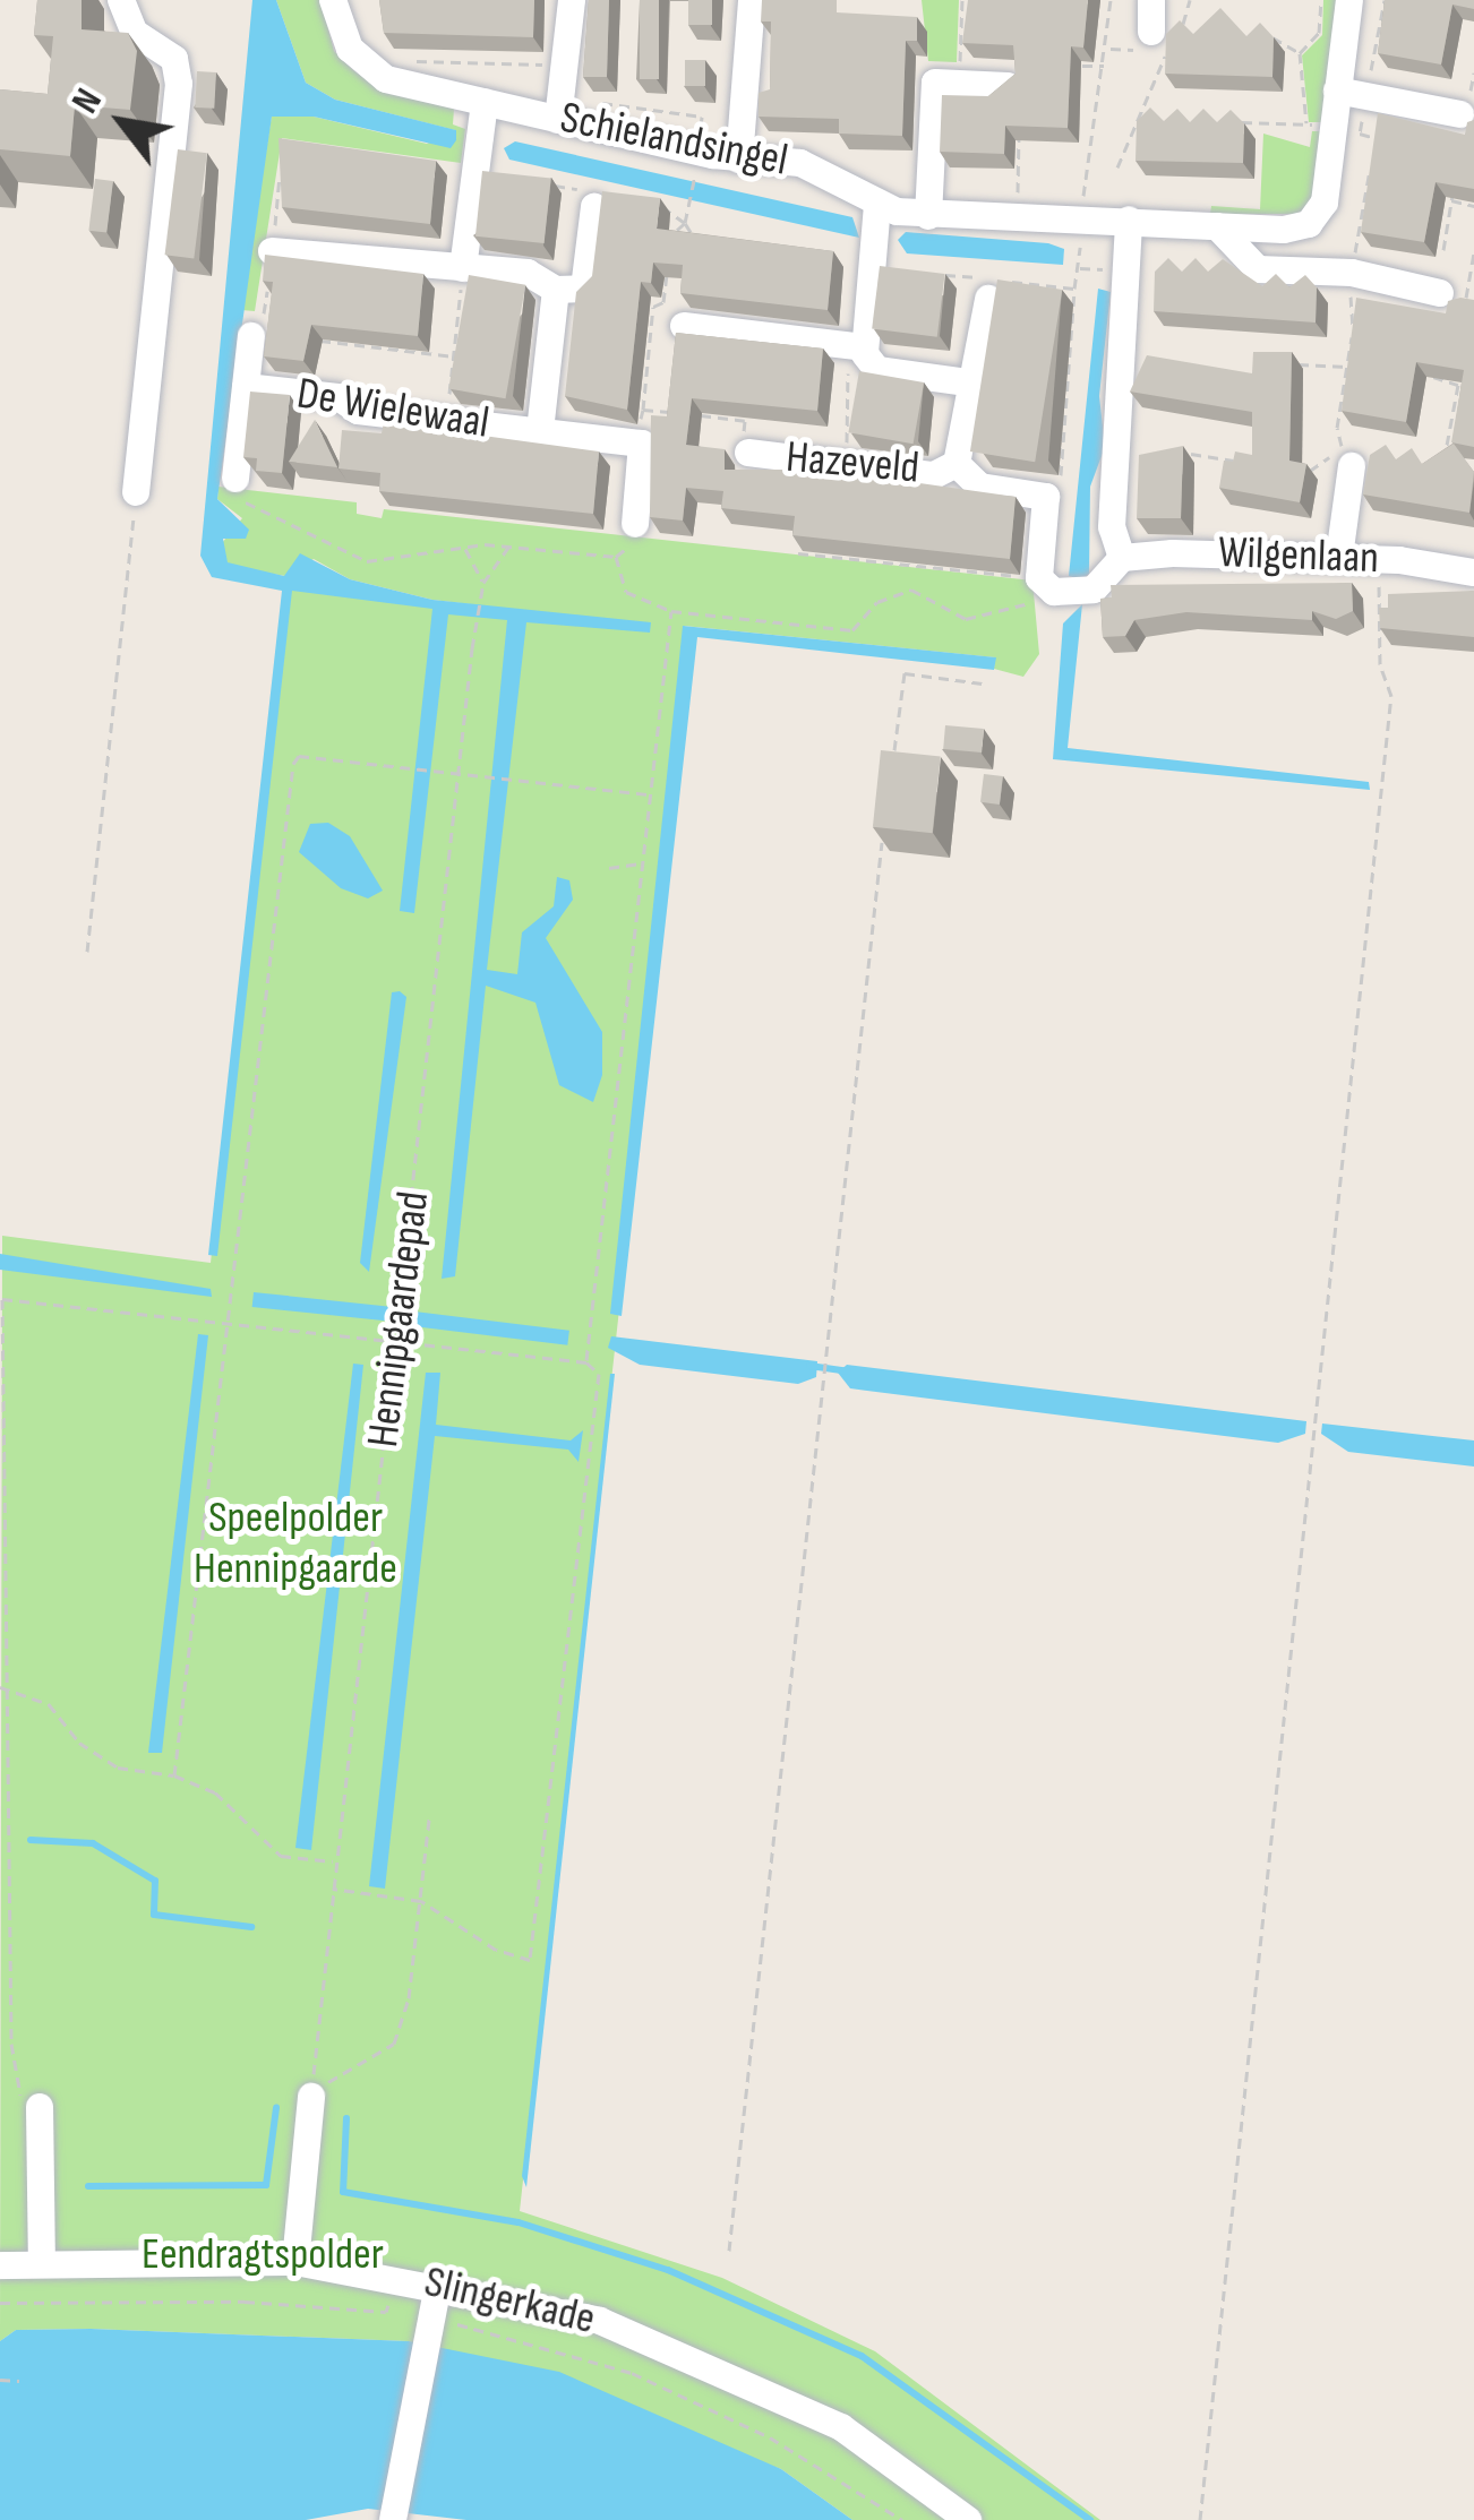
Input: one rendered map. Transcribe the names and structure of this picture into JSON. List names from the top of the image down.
{
  "streets": {
    "street": [
      "Schielandsingel",
      "De Wielewaal",
      "Hazeveld",
      "Wilgenlaan",
      "Slingerkade"
    ],
    "path": ["Hennipgaardepad"]
  },
  "parks": ["Speelpolder Hennipgaarde", "Eendragtspolder"],
  "north": "top left"
}
